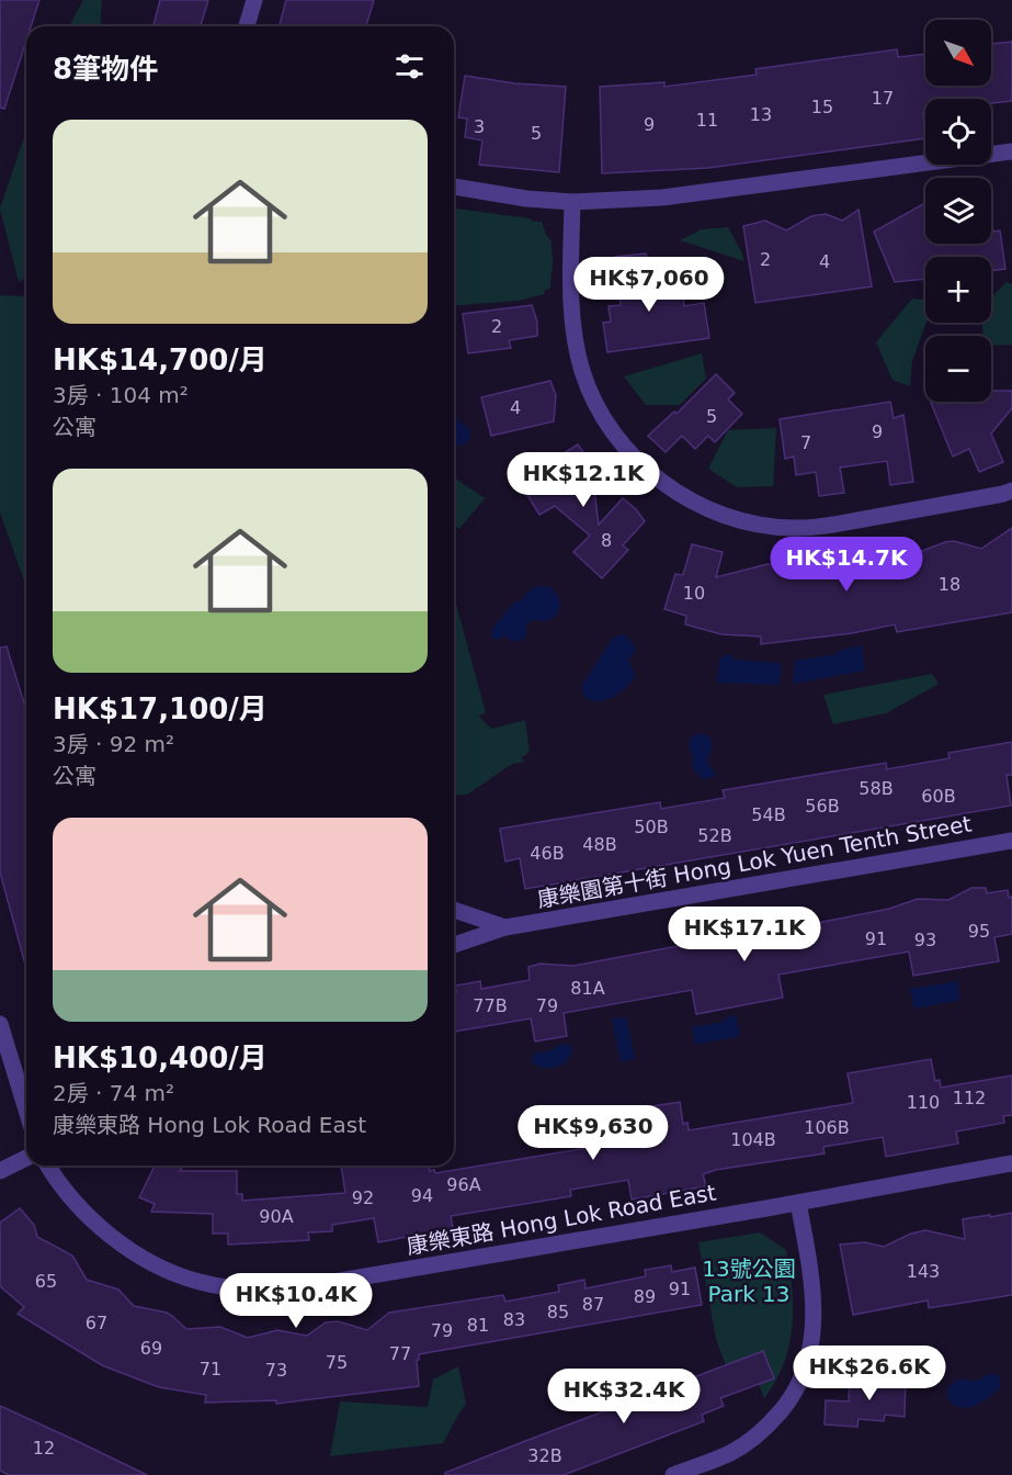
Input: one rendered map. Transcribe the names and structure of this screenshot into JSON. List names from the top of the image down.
{
  "streets": {
    "street": ["康樂園第十街 Hong Lok Yuen Tenth Street", "康樂東路 Hong Lok Road East"]
  },
  "parks": ["13號公園 Park 13"],
  "house_numbers": [
    "17",
    "15",
    "13",
    "11",
    "9",
    "3",
    "5",
    "2",
    "4",
    "2",
    "4",
    "5",
    "9",
    "7",
    "8",
    "18",
    "10",
    "58B",
    "60B",
    "56B",
    "54B",
    "50B",
    "52B",
    "48B",
    "46B",
    "95",
    "91",
    "93",
    "81A",
    "77B",
    "79",
    "112",
    "110",
    "106B",
    "104B",
    "96A",
    "94",
    "92",
    "90A",
    "143",
    "65",
    "91",
    "89",
    "87",
    "85",
    "83",
    "67",
    "81",
    "79",
    "69",
    "77",
    "75",
    "71",
    "73",
    "12",
    "32B"
  ],
  "north": "bottom right",
  "page": {
    "map_buttons": ["+", "−"],
    "heading": "8筆物件",
    "list": [
      {
        "name": "HK$14,700/月",
        "note": "3房 · 104 m² · 公寓"
      },
      {
        "name": "HK$17,100/月",
        "note": "3房 · 92 m² · 公寓"
      },
      {
        "name": "HK$10,400/月",
        "note": "2房 · 74 m² · 康樂東路 Hong Lok Road East"
      }
    ],
    "price": [
      "HK$7,060",
      "HK$12.1K",
      "HK$14.7K",
      "HK$17.1K",
      "HK$9,630",
      "HK$10.4K",
      "HK$26.6K",
      "HK$32.4K"
    ]
  }
}
